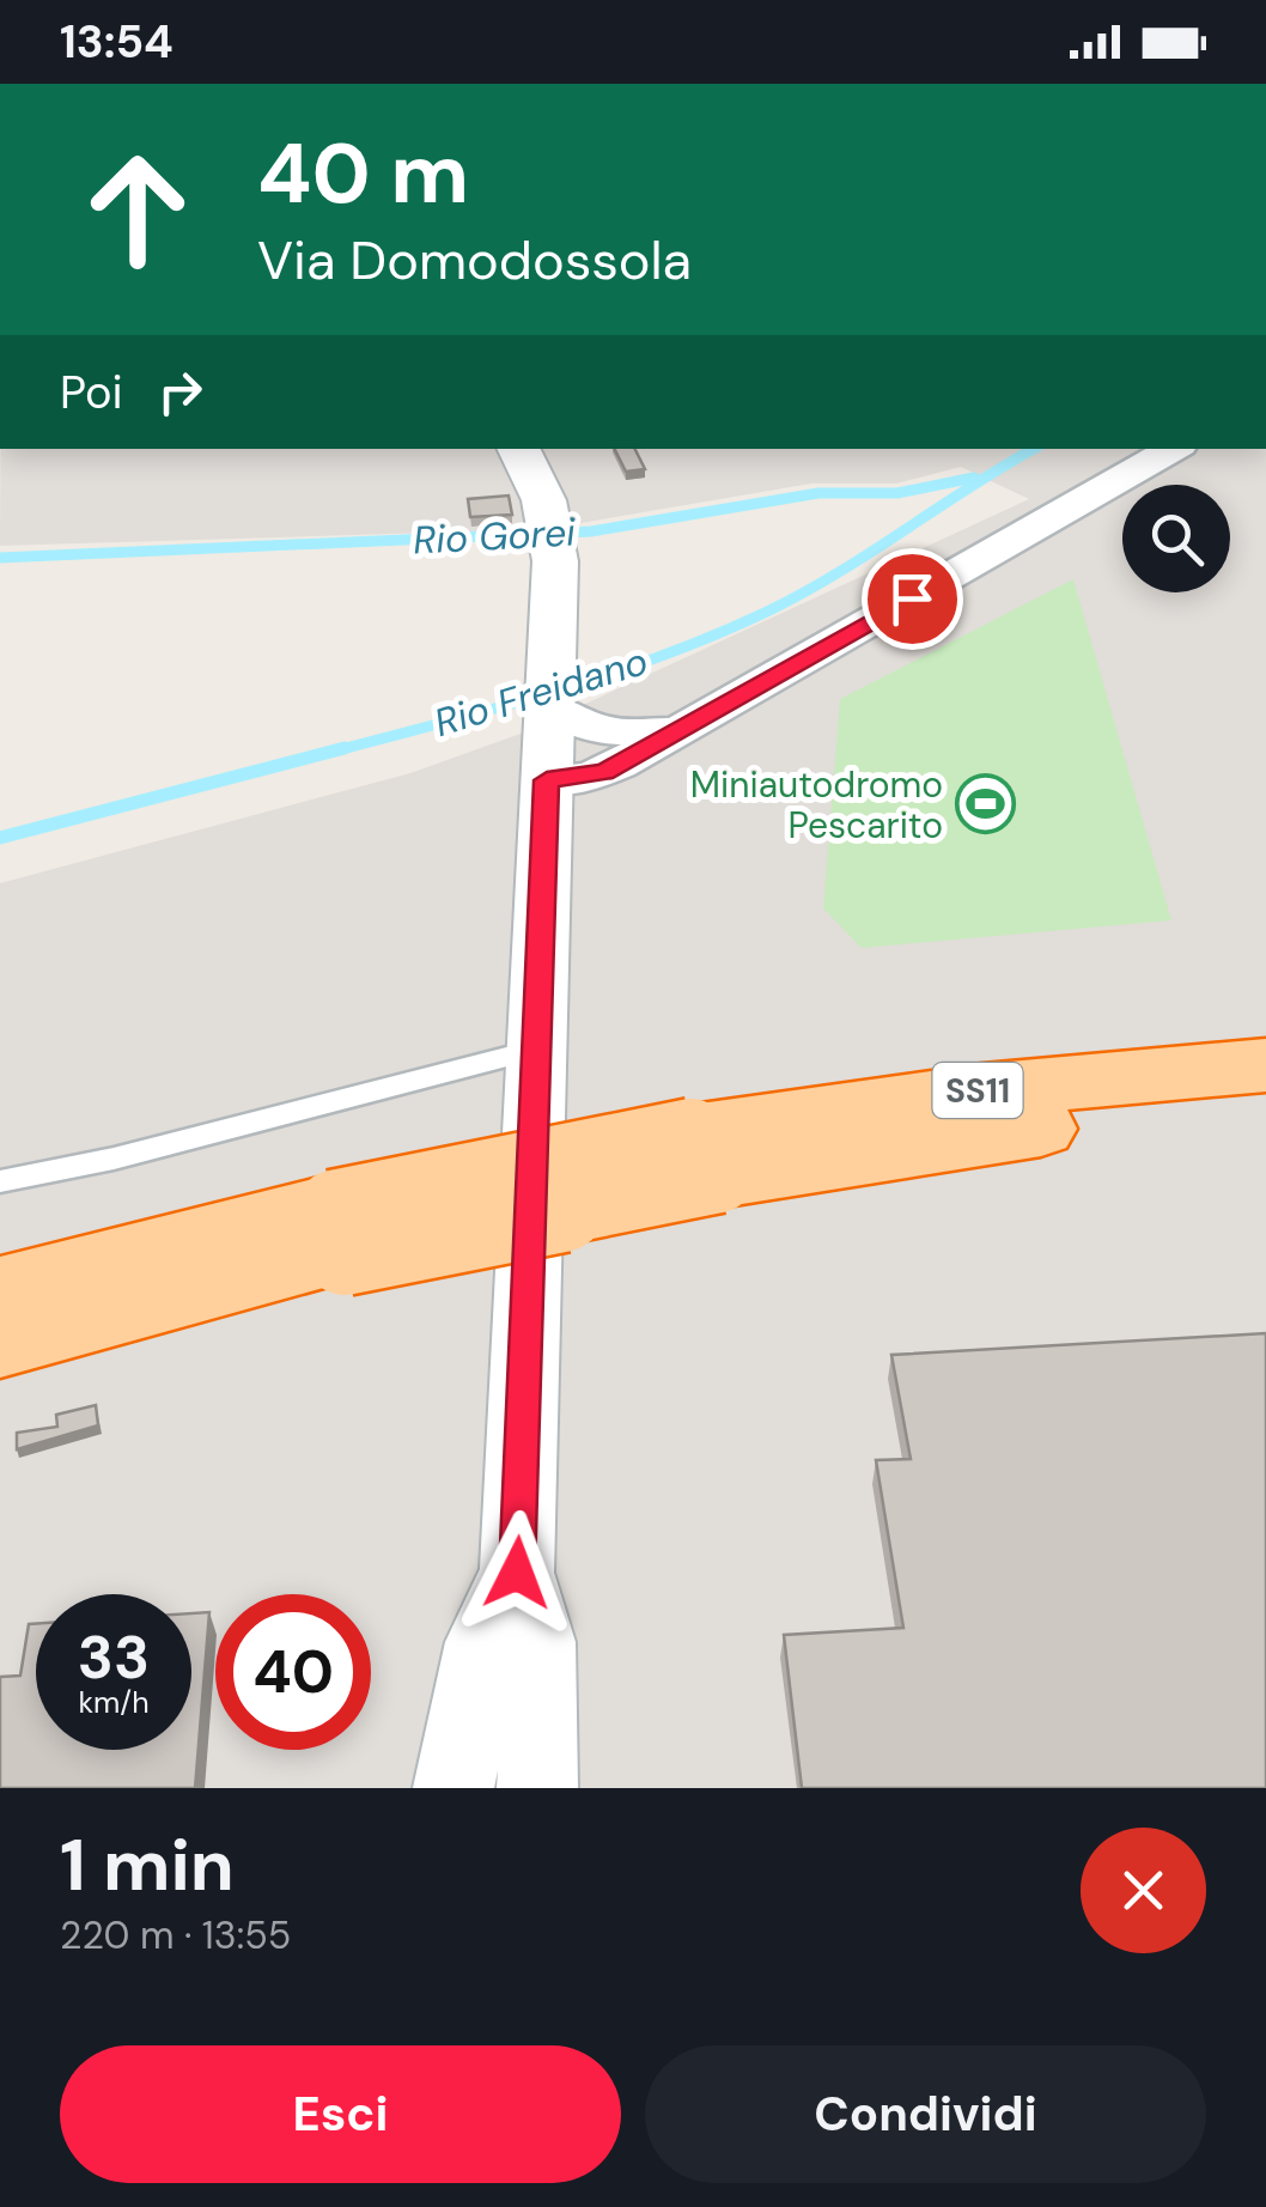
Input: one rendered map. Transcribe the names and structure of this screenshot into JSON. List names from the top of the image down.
{
  "streets": {
    "highway": ["SS11"]
  },
  "water": ["Rio Gorei", "Rio Freidano"],
  "places": {
    "sports": ["Miniautodromo Pescarito"]
  },
  "page": {
    "status": "13:54",
    "turn": ["40 m", "Via Domodossola"],
    "then": "Poi",
    "speed": "33 km/h",
    "limit": "40",
    "heading": ["1 min", "220 m · 13:55"],
    "buttons": ["Esci", "Condividi"]
  }
}
